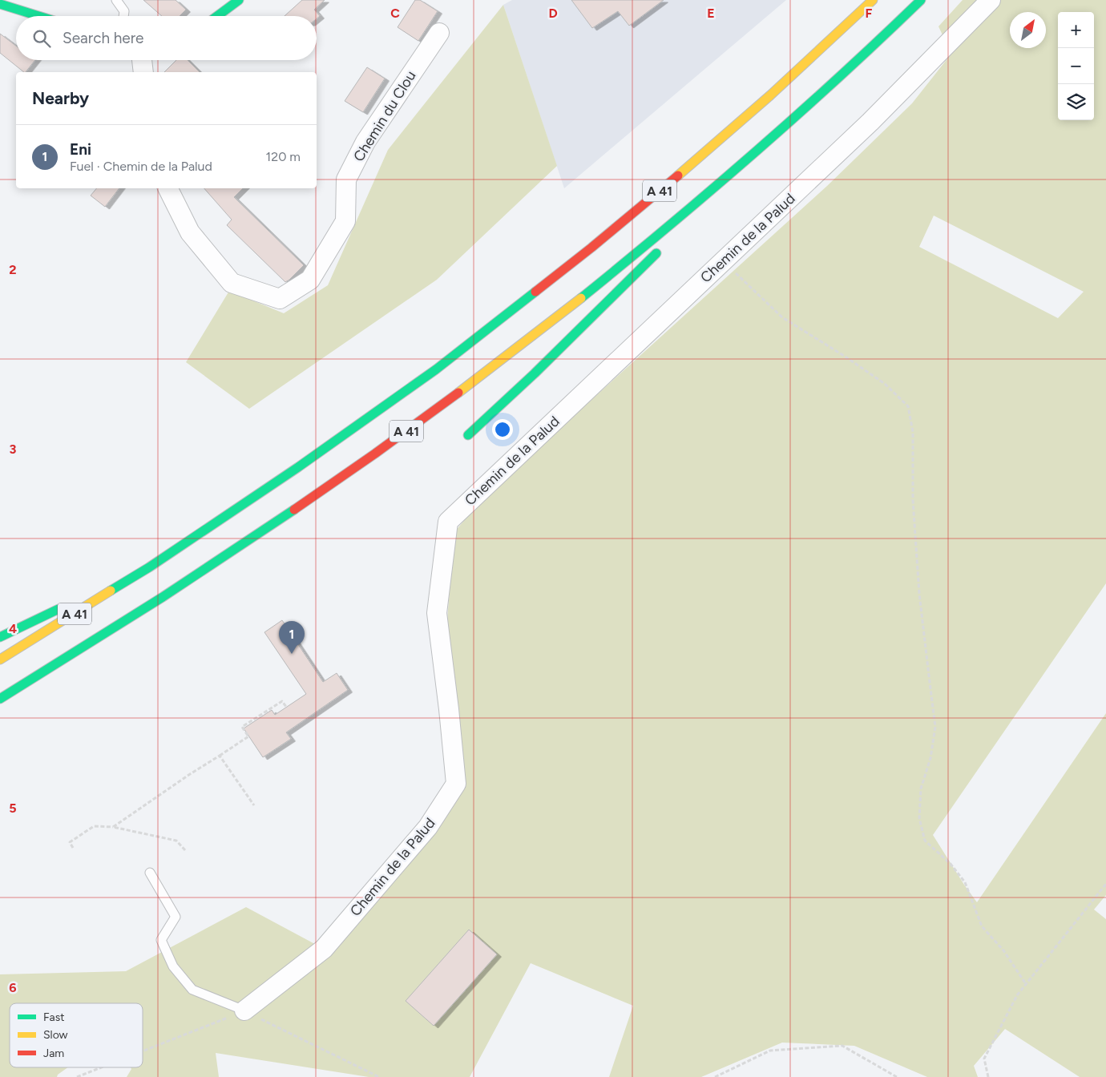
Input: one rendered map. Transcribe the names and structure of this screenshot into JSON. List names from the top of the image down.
{
  "streets": {
    "main road": ["A 41"],
    "street": ["Chemin du Clou", "Chemin de la Palud"]
  },
  "legend": ["Fast", "Slow", "Jam"],
  "north": "top right",
  "page": {
    "map_buttons": ["+", "−"],
    "search": "Search here",
    "heading": "Nearby",
    "list": [
      {
        "mark": "1",
        "name": "Eni",
        "note": "Fuel · Chemin de la Palud",
        "value": "120 m"
      }
    ],
    "pins": "1"
  },
  "grid": {
    "columns": [
      "C",
      "D",
      "E",
      "F"
    ],
    "rows": [
      "2",
      "3",
      "4",
      "5",
      "6"
    ]
  }
}
